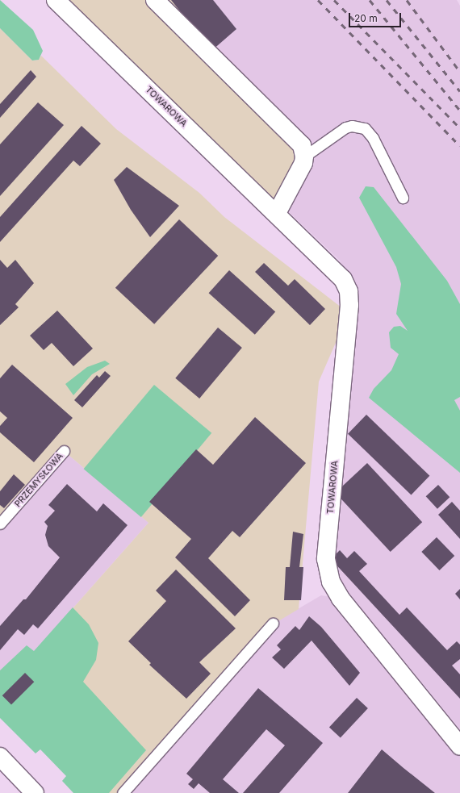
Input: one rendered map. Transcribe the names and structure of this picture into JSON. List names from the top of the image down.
{
  "streets": {
    "street": ["TOWAROWA"],
    "lane": ["PRZEMYSŁOWA"]
  },
  "scale_bar": "20 m"
}
